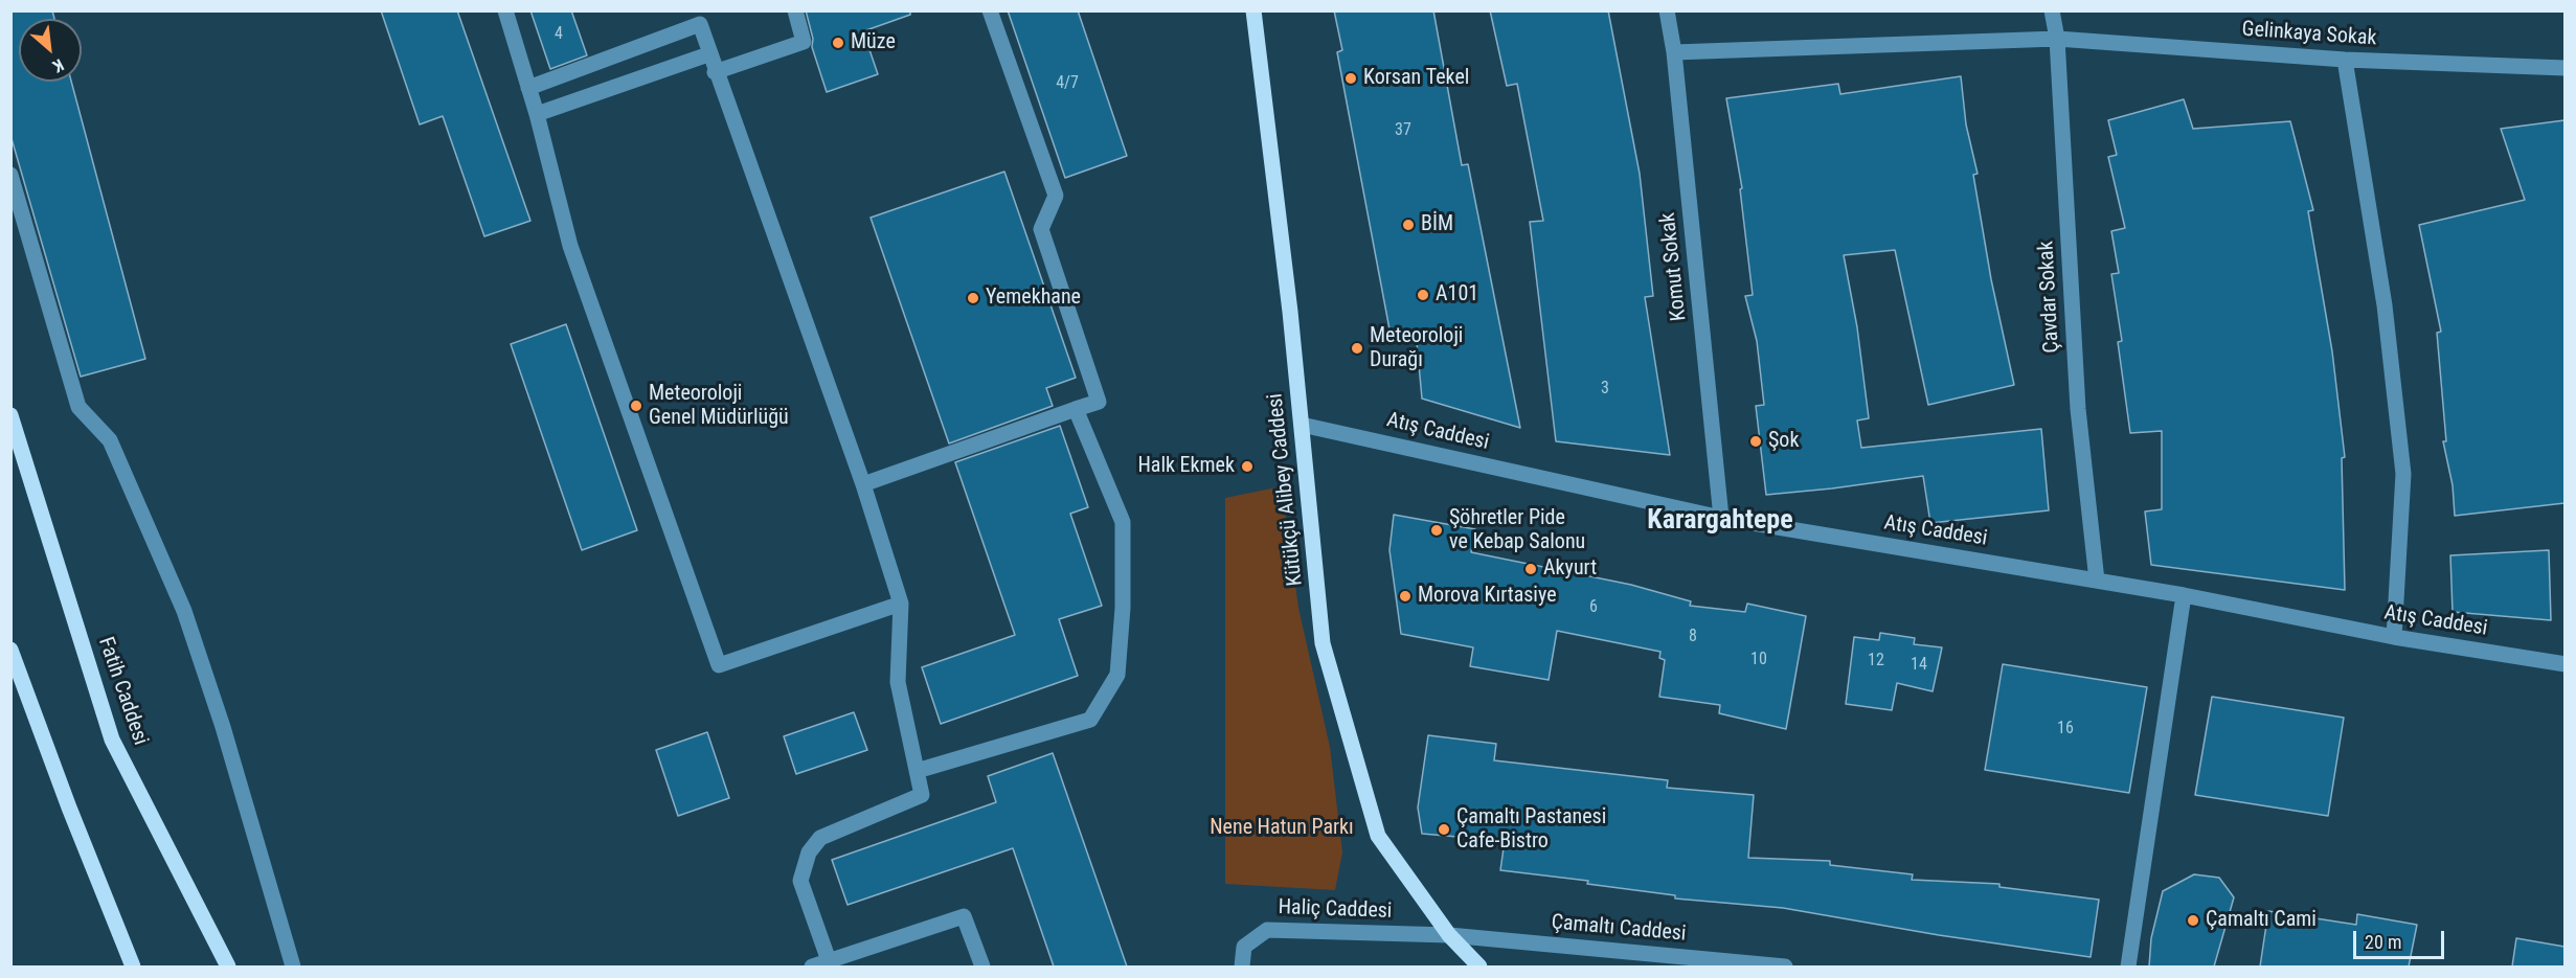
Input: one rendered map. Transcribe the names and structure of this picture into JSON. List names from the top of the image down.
{
  "streets": {
    "main road": ["Kütükçü Alibey Caddesi", "Fatih Caddesi"],
    "street": [
      "Gelinkaya Sokak",
      "Komut Sokak",
      "Çavdar Sokak",
      "Atış Caddesi",
      "Haliç Caddesi",
      "Çamaltı Caddesi"
    ]
  },
  "crossings": [
    ["Gelinkaya Sokak", "Komut Sokak"],
    ["Gelinkaya Sokak", "Çavdar Sokak"],
    ["Komut Sokak", "Atış Caddesi"],
    ["Çavdar Sokak", "Atış Caddesi"],
    ["Atış Caddesi", "Kütükçü Alibey Caddesi"],
    ["Kütükçü Alibey Caddesi", "Haliç Caddesi"],
    ["Kütükçü Alibey Caddesi", "Çamaltı Caddesi"],
    ["Haliç Caddesi", "Çamaltı Caddesi"]
  ],
  "districts": ["Karargahtepe"],
  "parks": ["Nene Hatun Parkı"],
  "places": [
    "Müze",
    "Korsan Tekel",
    "BİM",
    "A101",
    "Yemekhane",
    "Meteoroloji Durağı",
    "Meteoroloji Genel Müdürlüğü",
    "Şok",
    "Halk Ekmek",
    "Şöhretler Pide ve Kebap Salonu",
    "Akyurt",
    "Morova Kırtasiye",
    "Çamaltı Pastanesi Cafe-Bistro",
    "Çamaltı Cami"
  ],
  "house_numbers": [
    "4",
    "4/7",
    "37",
    "3",
    "6",
    "8",
    "10",
    "12",
    "14",
    "16"
  ],
  "scale_bar": "20 m",
  "north": "bottom right"
}
